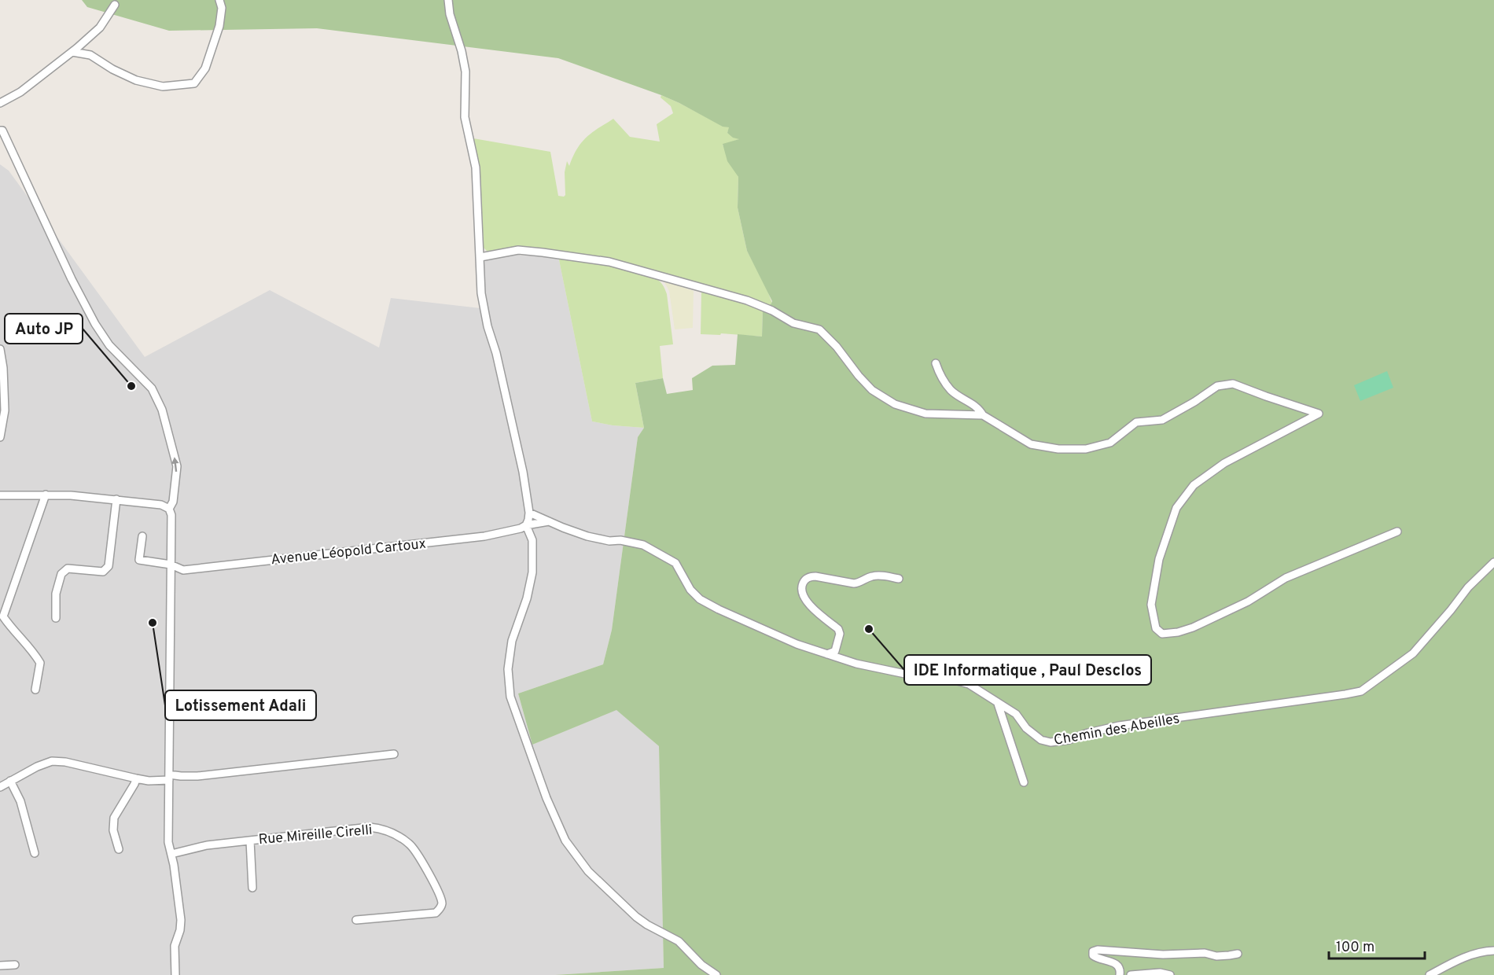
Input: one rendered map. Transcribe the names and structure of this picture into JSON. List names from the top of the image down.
{
  "streets": {
    "street": ["Avenue Léopold Cartoux", "Chemin des Abeilles", "Rue Mireille Cirelli"]
  },
  "places": ["Auto JP", "Lotissement Adali", "IDE Informatique , Paul Desclos"],
  "scale_bar": "100 m"
}
